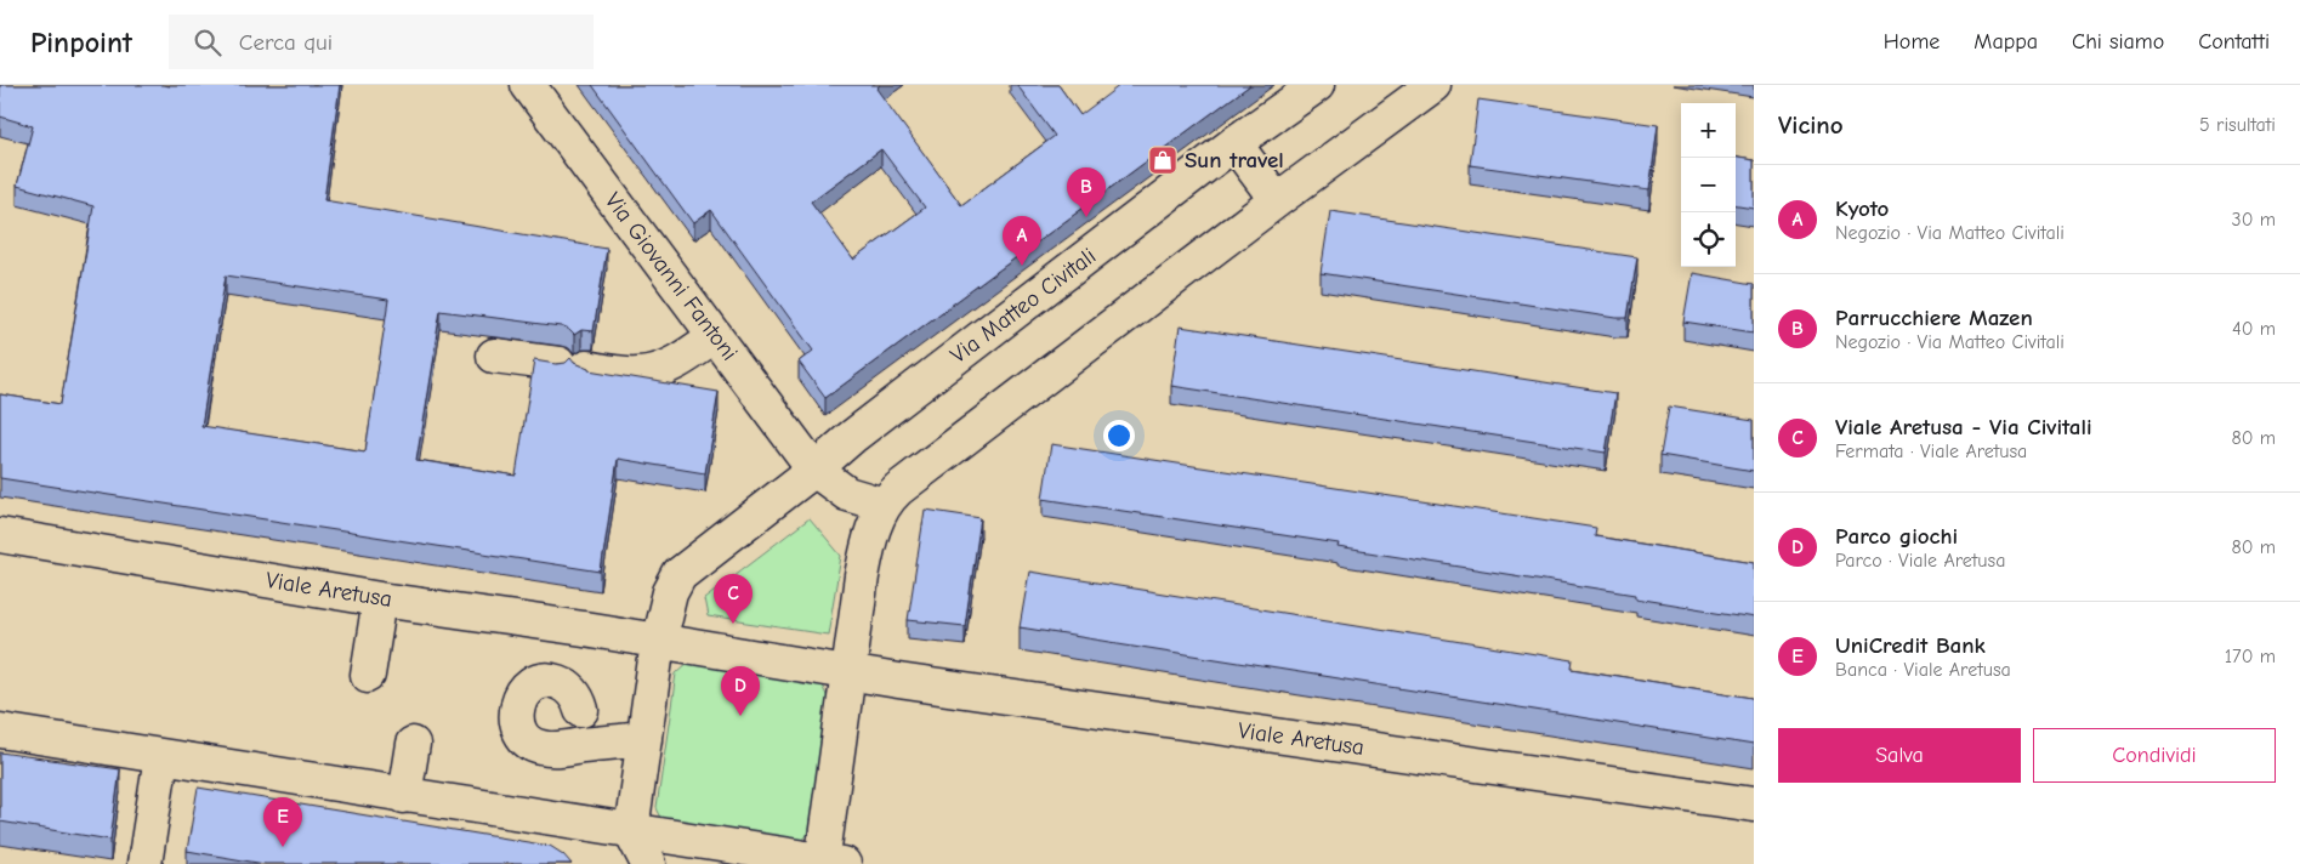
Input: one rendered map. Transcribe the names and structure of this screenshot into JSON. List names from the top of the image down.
{
  "streets": {
    "street": ["Via Giovanni Fantoni", "Via Matteo Civitali", "Viale Aretusa"]
  },
  "crossings": [
    ["Via Giovanni Fantoni", "Via Matteo Civitali"],
    ["Via Matteo Civitali", "Viale Aretusa"]
  ],
  "places": {
    "shop": ["Sun travel"]
  },
  "page": {
    "header": "Pinpoint",
    "search": "Cerca qui",
    "nav": [
      "Home",
      "Mappa",
      "Chi siamo",
      "Contatti"
    ],
    "heading": ["Vicino", "5 risultati"],
    "map_buttons": ["+", "−"],
    "list": [
      {
        "mark": "A",
        "name": "Kyoto",
        "note": "Negozio · Via Matteo Civitali",
        "value": "30 m"
      },
      {
        "mark": "B",
        "name": "Parrucchiere Mazen",
        "note": "Negozio · Via Matteo Civitali",
        "value": "40 m"
      },
      {
        "mark": "C",
        "name": "Viale Aretusa - Via Civitali",
        "note": "Fermata · Viale Aretusa",
        "value": "80 m"
      },
      {
        "mark": "D",
        "name": "Parco giochi",
        "note": "Parco · Viale Aretusa",
        "value": "80 m"
      },
      {
        "mark": "E",
        "name": "UniCredit Bank",
        "note": "Banca · Viale Aretusa",
        "value": "170 m"
      }
    ],
    "pins": [
      "B",
      "A",
      "C",
      "D",
      "E"
    ],
    "buttons": ["Salva", "Condividi"]
  }
}
